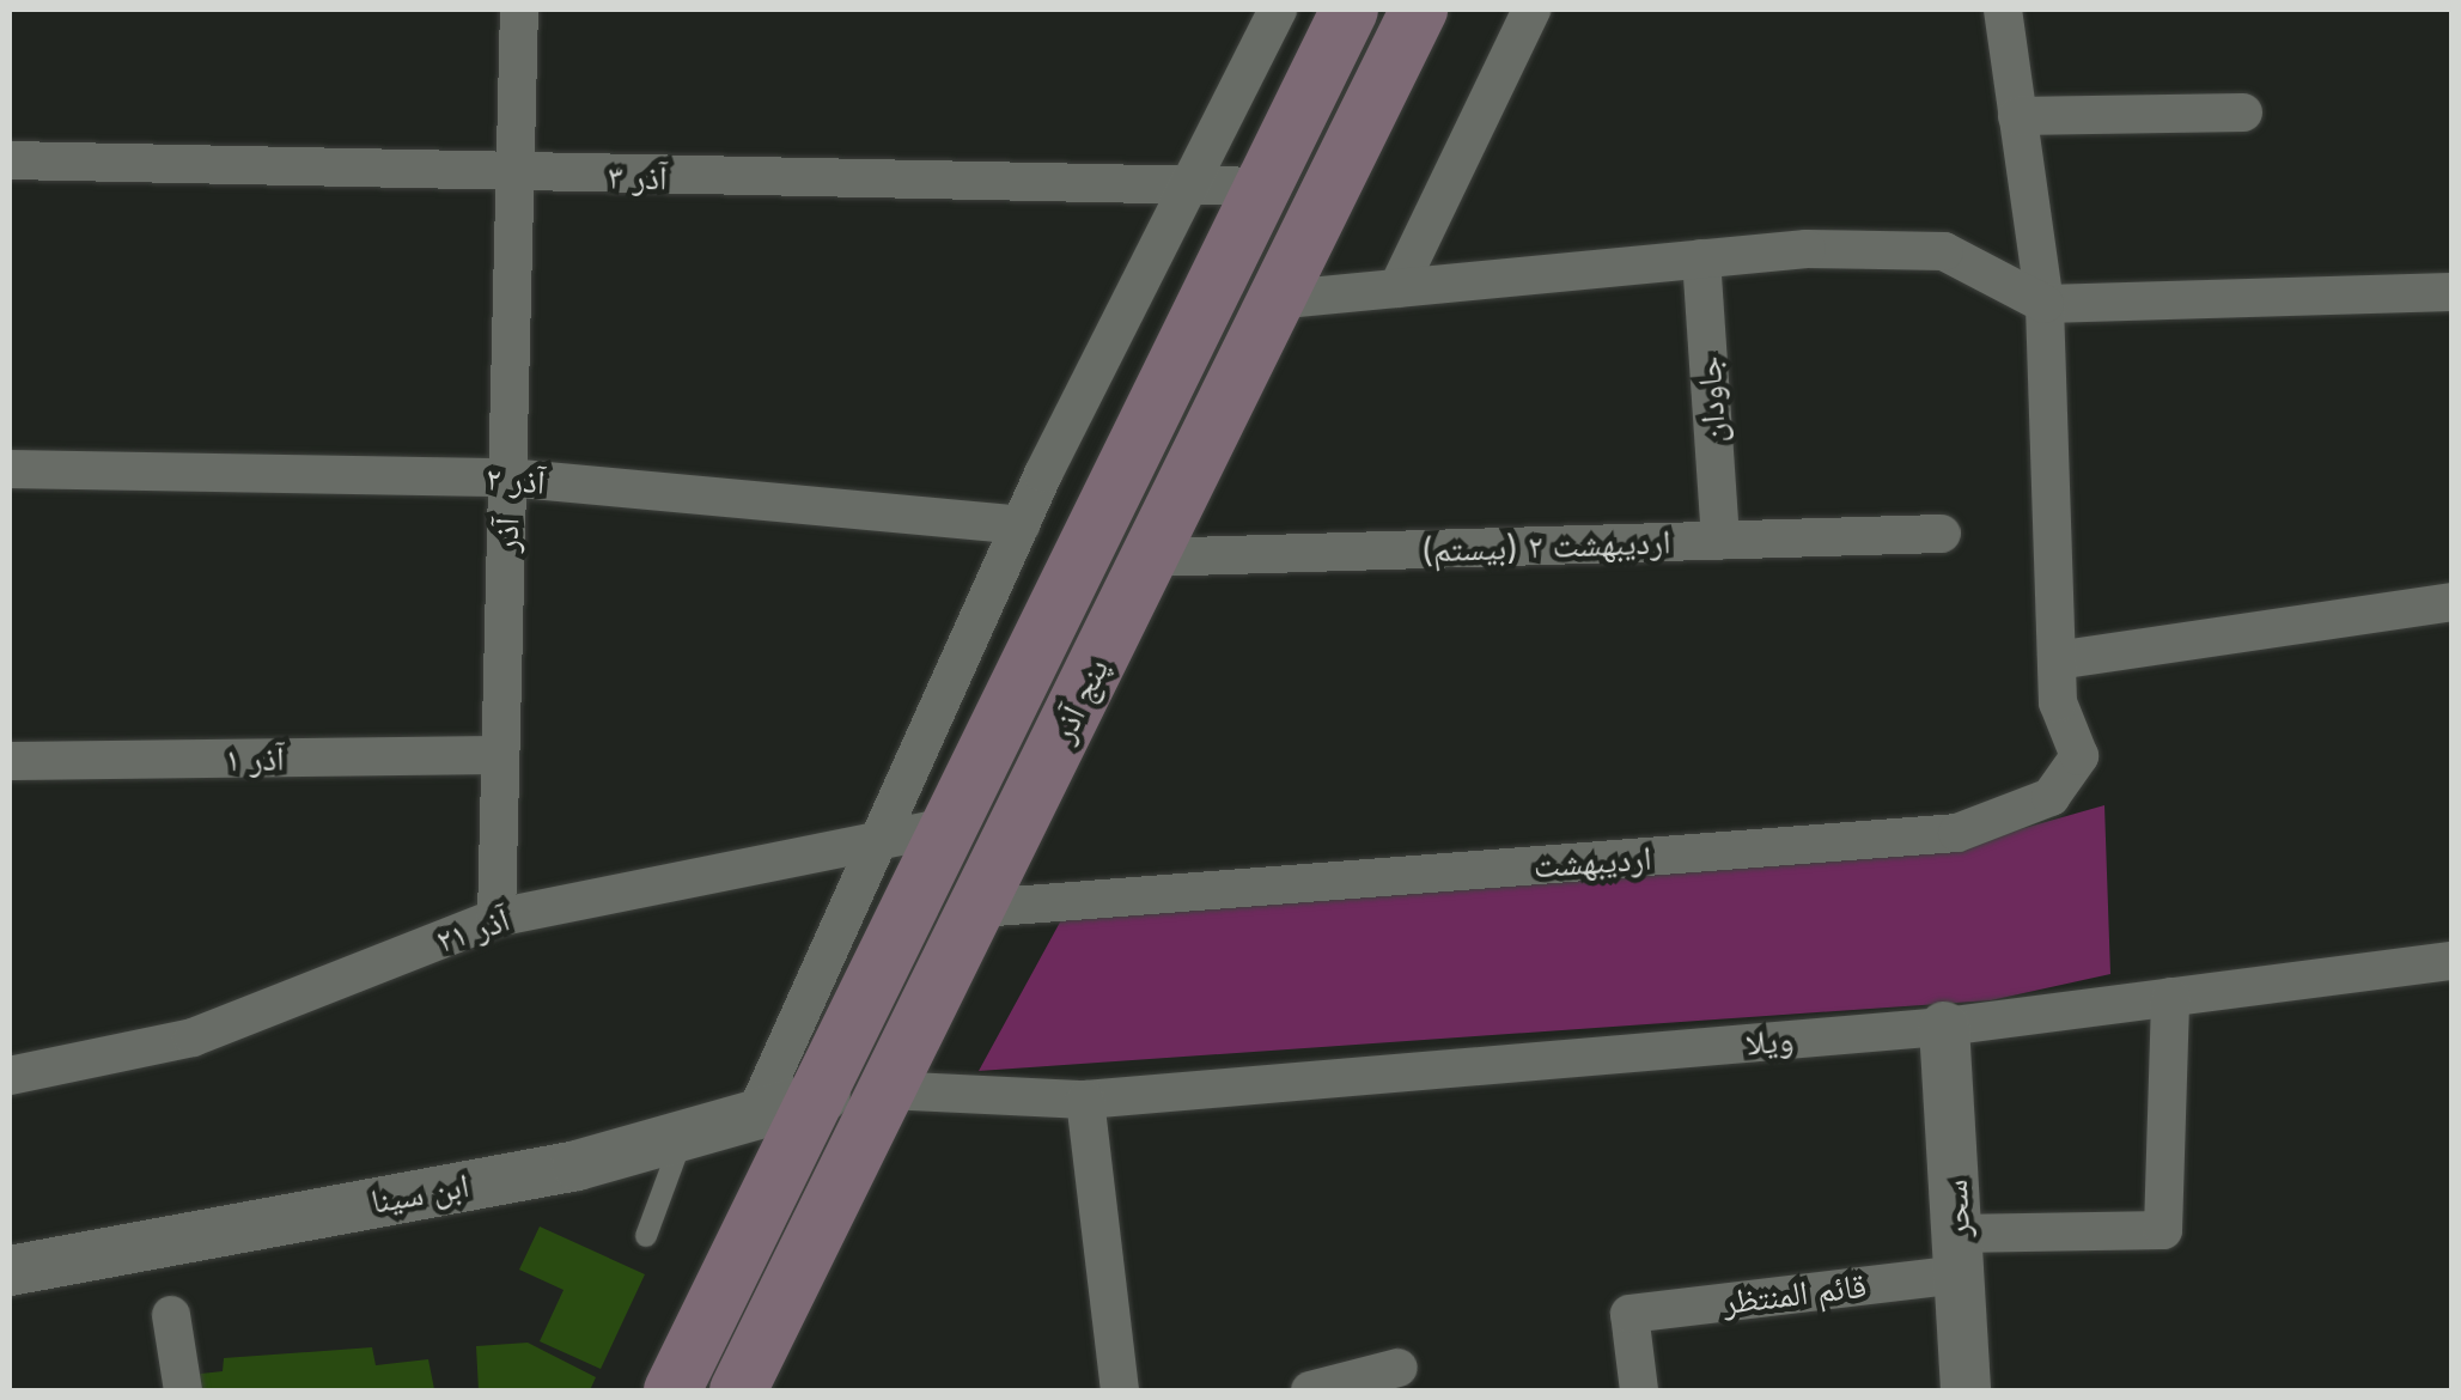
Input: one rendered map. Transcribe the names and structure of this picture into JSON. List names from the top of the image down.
{
  "streets": {
    "main road": ["پنج آذر"],
    "street": [
      "آذر ۳",
      "جاودان",
      "آذر ۲",
      "آذر",
      "اردیبهشت ۲ (بیستم)",
      "آذر ۱",
      "اردیبهشت",
      "آذر ۲۱",
      "ویلا",
      "ابن سینا",
      "سحر",
      "قائم المنتظر"
    ]
  },
  "crossings": [
    ["آذر ۳", "آذر"],
    ["آذر ۳", "پنج آذر"],
    ["جاودان", "اردیبهشت ۲ (بیستم)"],
    ["آذر ۲", "آذر"],
    ["آذر", "آذر ۱"],
    ["آذر", "آذر ۲۱"],
    ["اردیبهشت ۲ (بیستم)", "پنج آذر"],
    ["پنج آذر", "اردیبهشت"],
    ["پنج آذر", "آذر ۲۱"],
    ["پنج آذر", "ویلا"],
    ["پنج آذر", "ابن سینا"],
    ["ویلا", "سحر"],
    ["ویلا", "قائم المنتظر"],
    ["سحر", "قائم المنتظر"]
  ]
}
